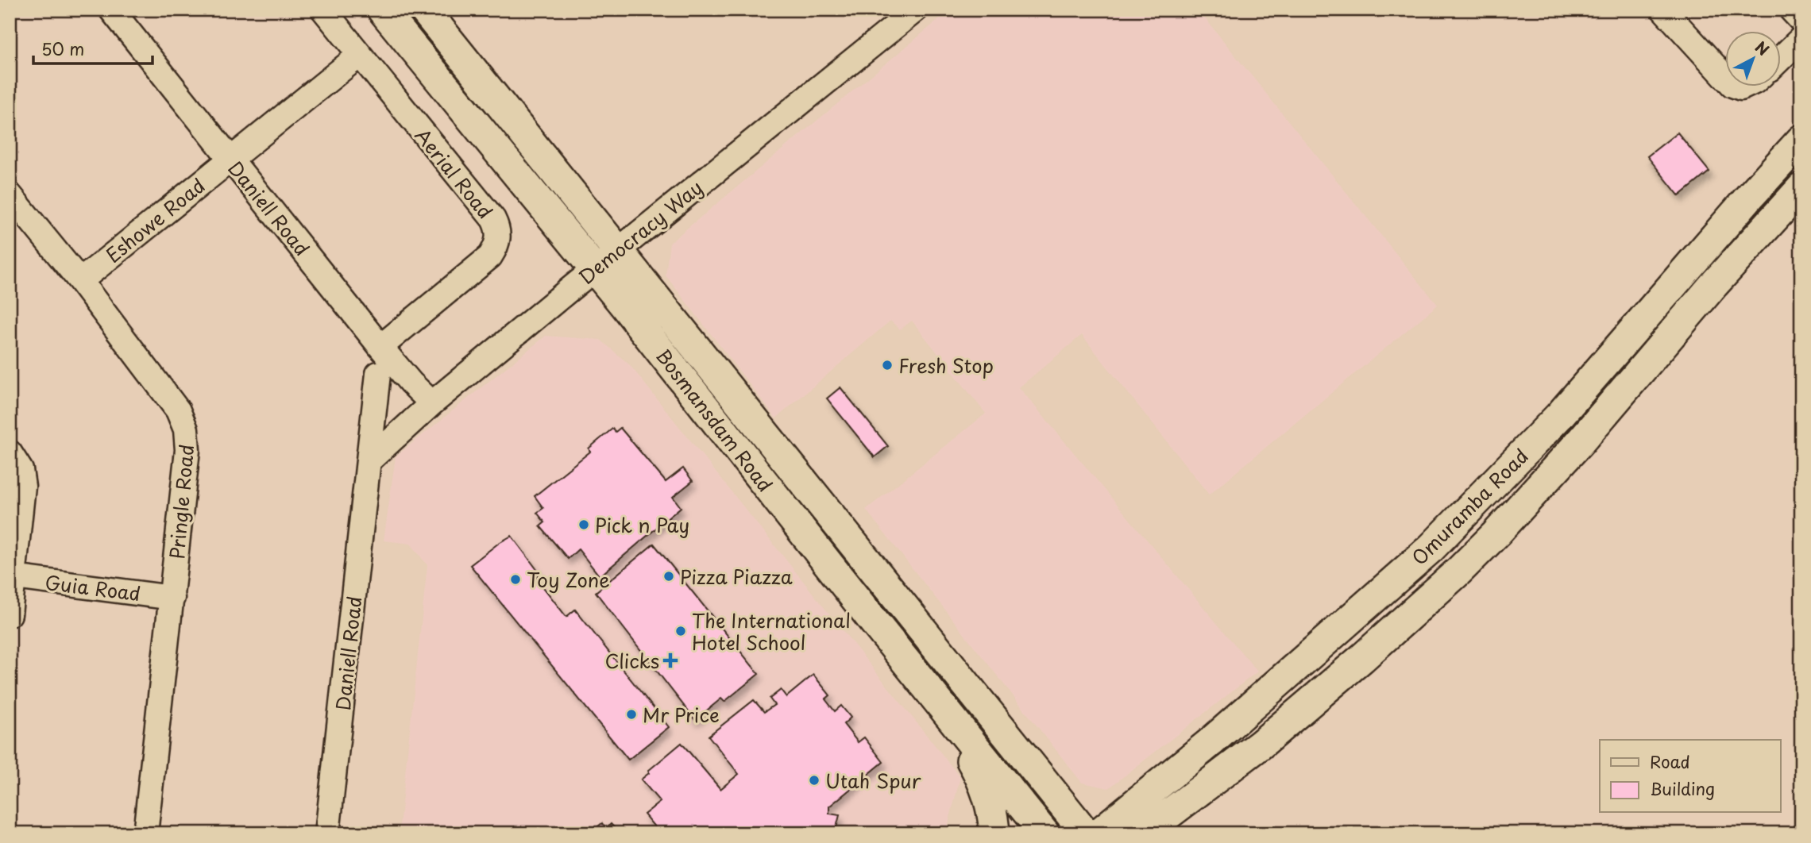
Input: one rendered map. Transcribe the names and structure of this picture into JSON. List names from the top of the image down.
{
  "streets": {
    "main road": ["Bosmansdam Road", "Omuramba Road"],
    "street": [
      "Aerial Road",
      "Daniell Road",
      "Eshowe Road",
      "Democracy Way",
      "Pringle Road",
      "Guia Road"
    ]
  },
  "crossings": [
    ["Aerial Road", "Daniell Road"],
    ["Aerial Road", "Eshowe Road"],
    ["Daniell Road", "Eshowe Road"],
    ["Daniell Road", "Democracy Way"],
    ["Eshowe Road", "Pringle Road"],
    ["Democracy Way", "Bosmansdam Road"],
    ["Pringle Road", "Guia Road"]
  ],
  "places": {
    "other": [
      "Fresh Stop",
      "Pick n Pay",
      "Pizza Piazza",
      "Toy Zone",
      "The International Hotel School",
      "Mr Price",
      "Utah Spur"
    ],
    "health": ["Clicks"]
  },
  "legend": ["Road", "Building"],
  "scale_bar": "50 m",
  "north": "top right"
}
